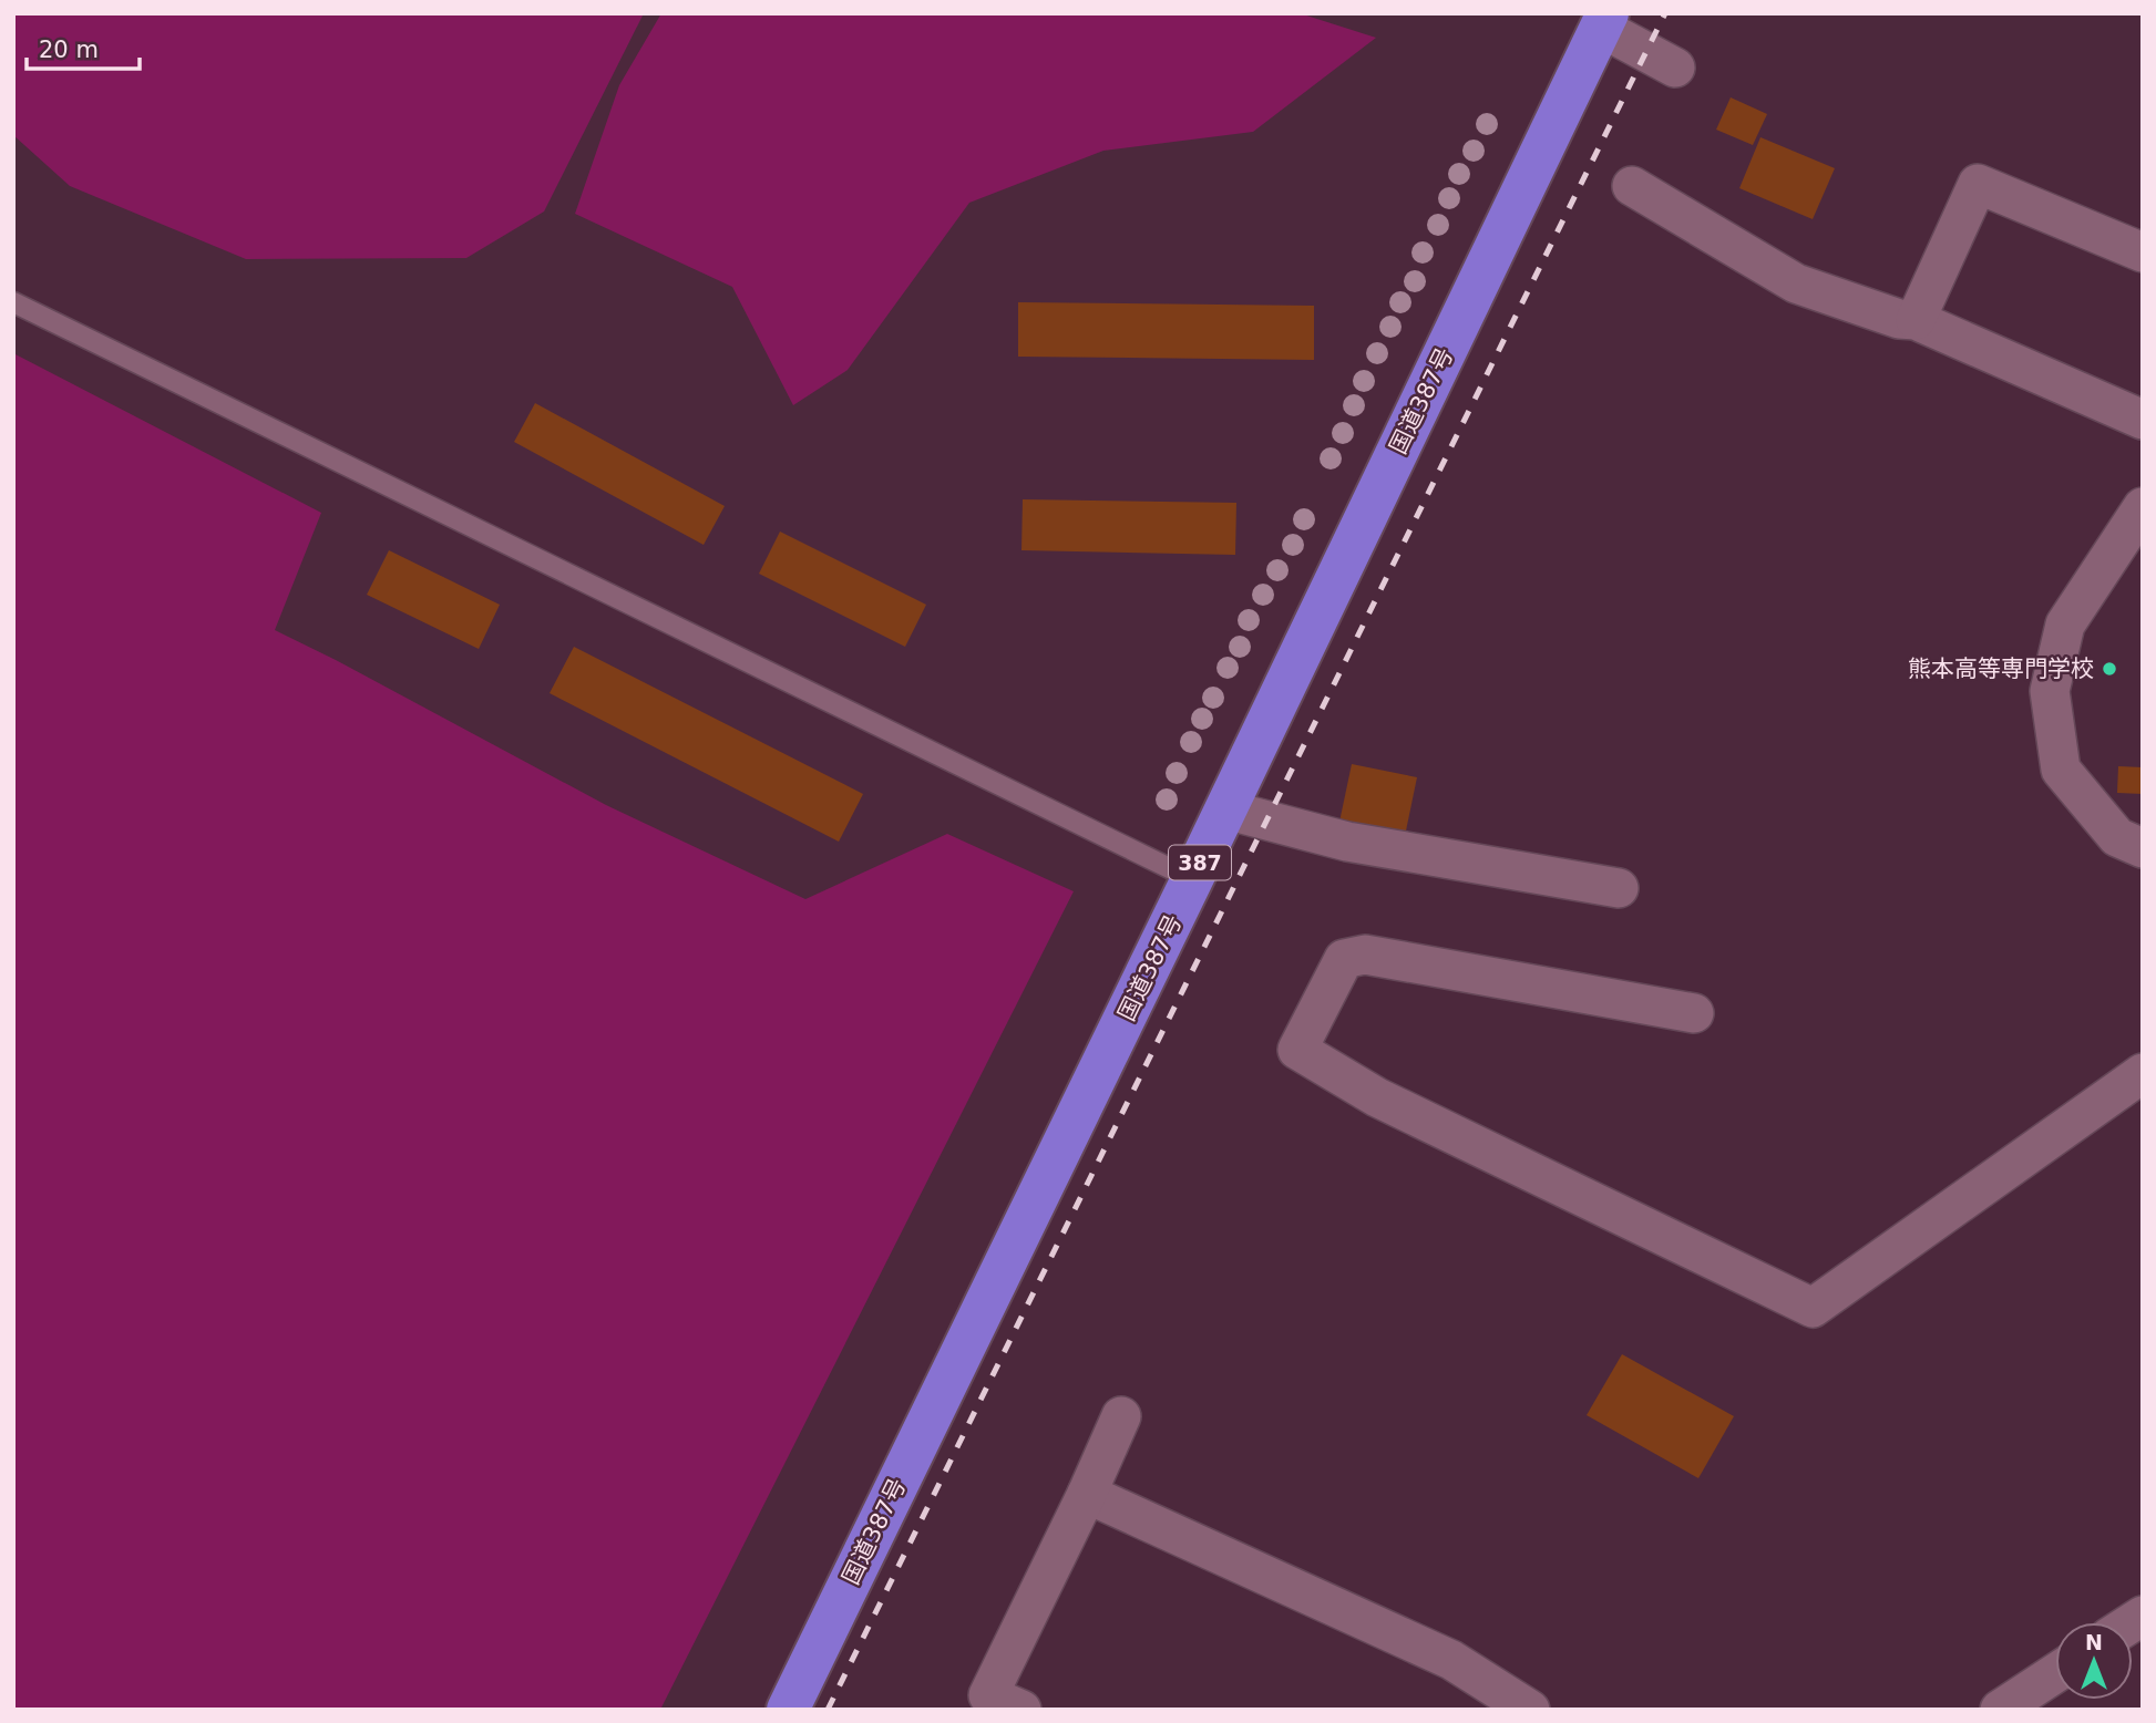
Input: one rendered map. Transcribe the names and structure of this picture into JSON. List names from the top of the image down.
{
  "streets": {
    "highway": ["国道387号", "387"]
  },
  "places": ["熊本高等専門学校"],
  "scale_bar": "20 m",
  "north": "top"
}
